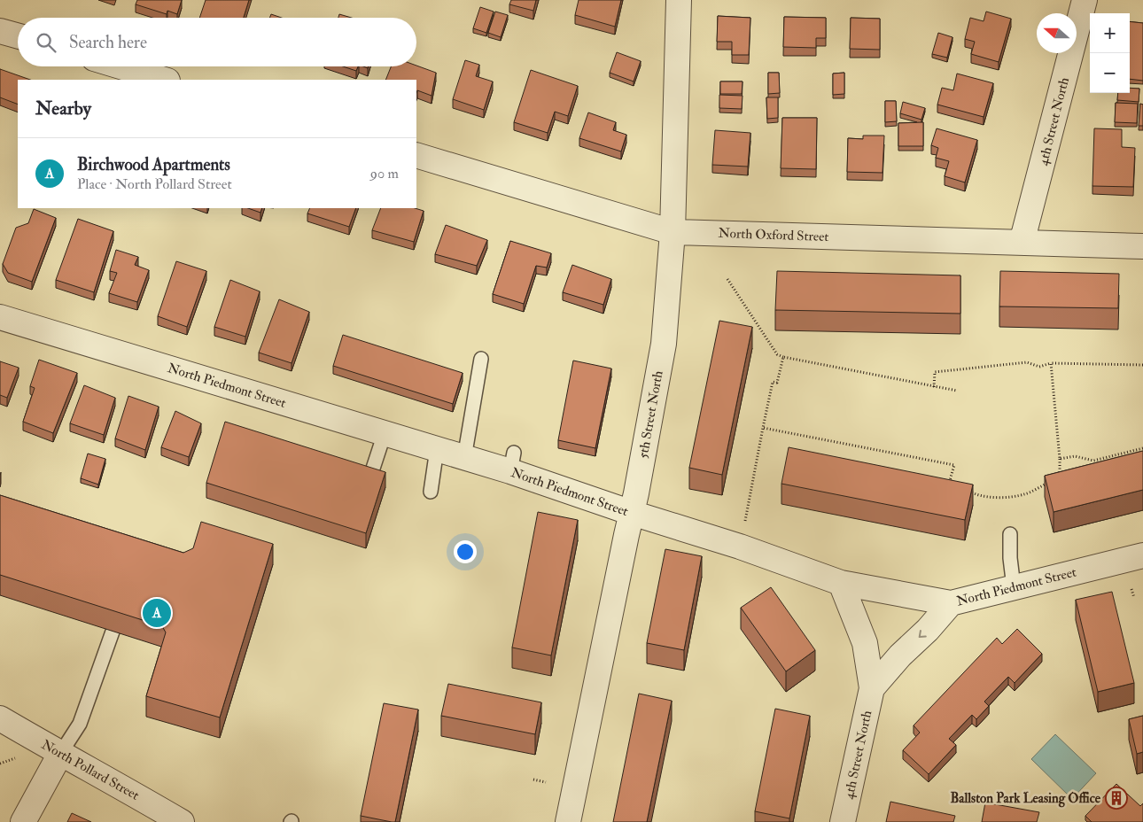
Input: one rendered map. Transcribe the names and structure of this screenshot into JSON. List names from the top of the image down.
{
  "streets": {
    "street": [
      "4th Street North",
      "North Oxford Street",
      "North Piedmont Street",
      "5th Street North",
      "North Pollard Street"
    ]
  },
  "crossings": [
    ["4th Street North", "North Oxford Street"],
    ["4th Street North", "North Piedmont Street"],
    ["North Oxford Street", "5th Street North"],
    ["North Piedmont Street", "5th Street North"]
  ],
  "places": {
    "building": ["Ballston Park Leasing Office"]
  },
  "north": "left",
  "page": {
    "map_buttons": ["+", "−"],
    "search": "Search here",
    "heading": "Nearby",
    "list": [
      {
        "mark": "A",
        "name": "Birchwood Apartments",
        "note": "Place · North Pollard Street",
        "value": "90 m"
      }
    ],
    "pins": "A"
  }
}
